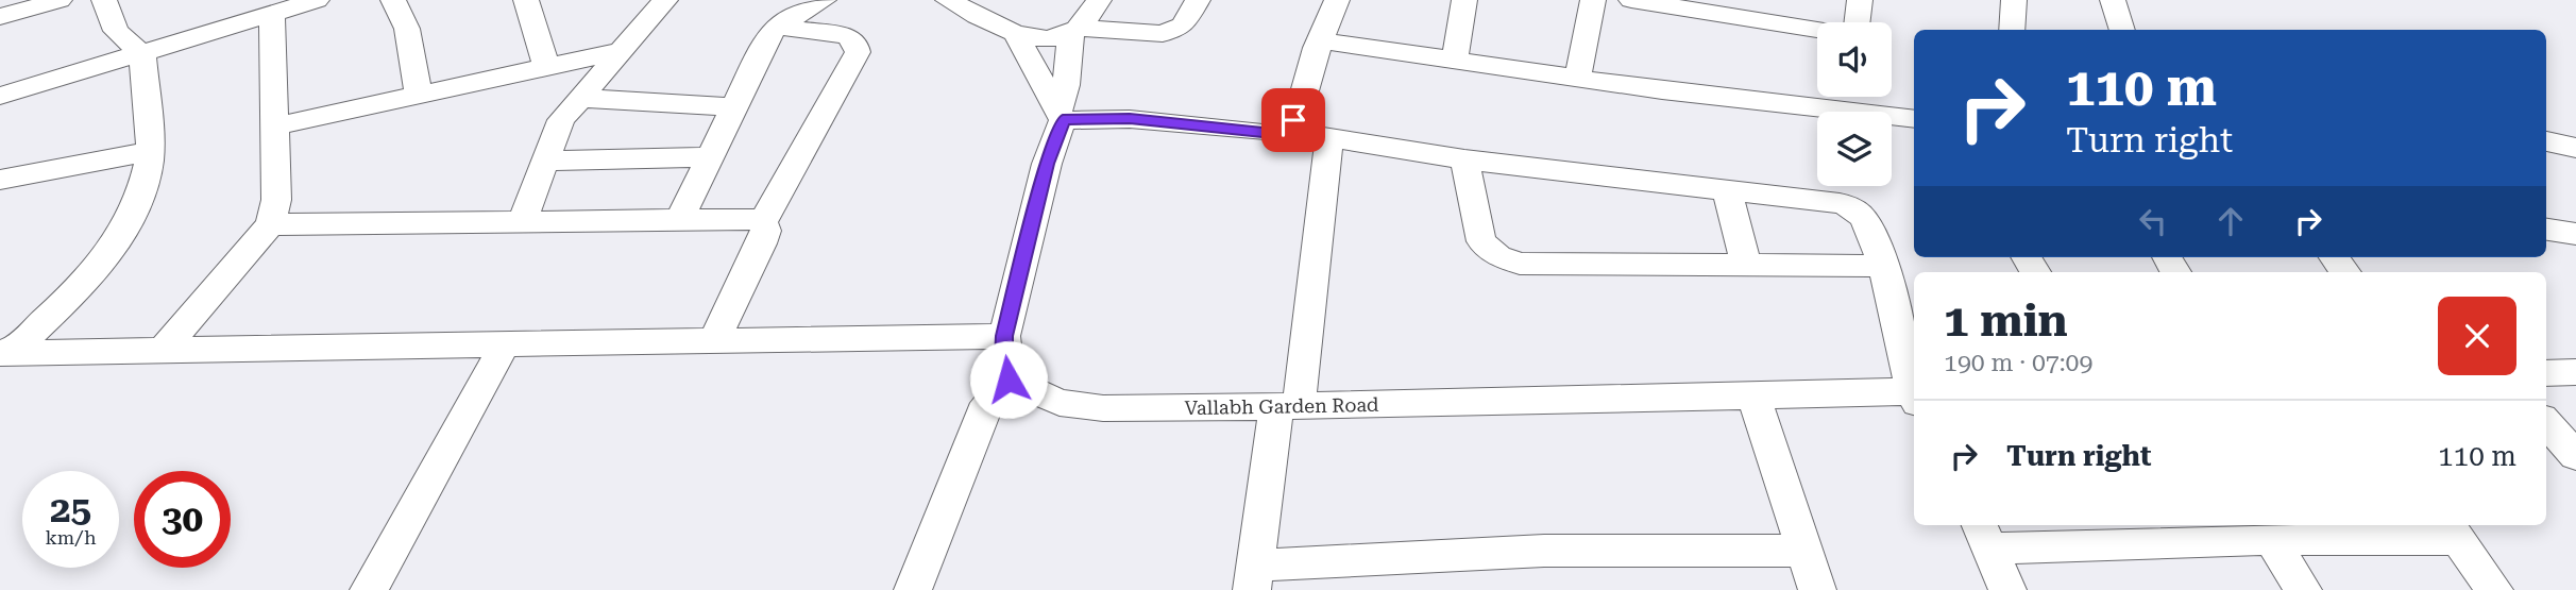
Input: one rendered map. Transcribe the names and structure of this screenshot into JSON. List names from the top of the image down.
{
  "streets": {
    "street": ["Vallabh Garden Road"]
  },
  "page": {
    "turn": ["110 m", "Turn right"],
    "heading": ["1 min", "190 m · 07:09"],
    "list": [
      {
        "name": "Turn right",
        "value": "110 m"
      }
    ],
    "speed": "25 km/h",
    "limit": "30"
  }
}
